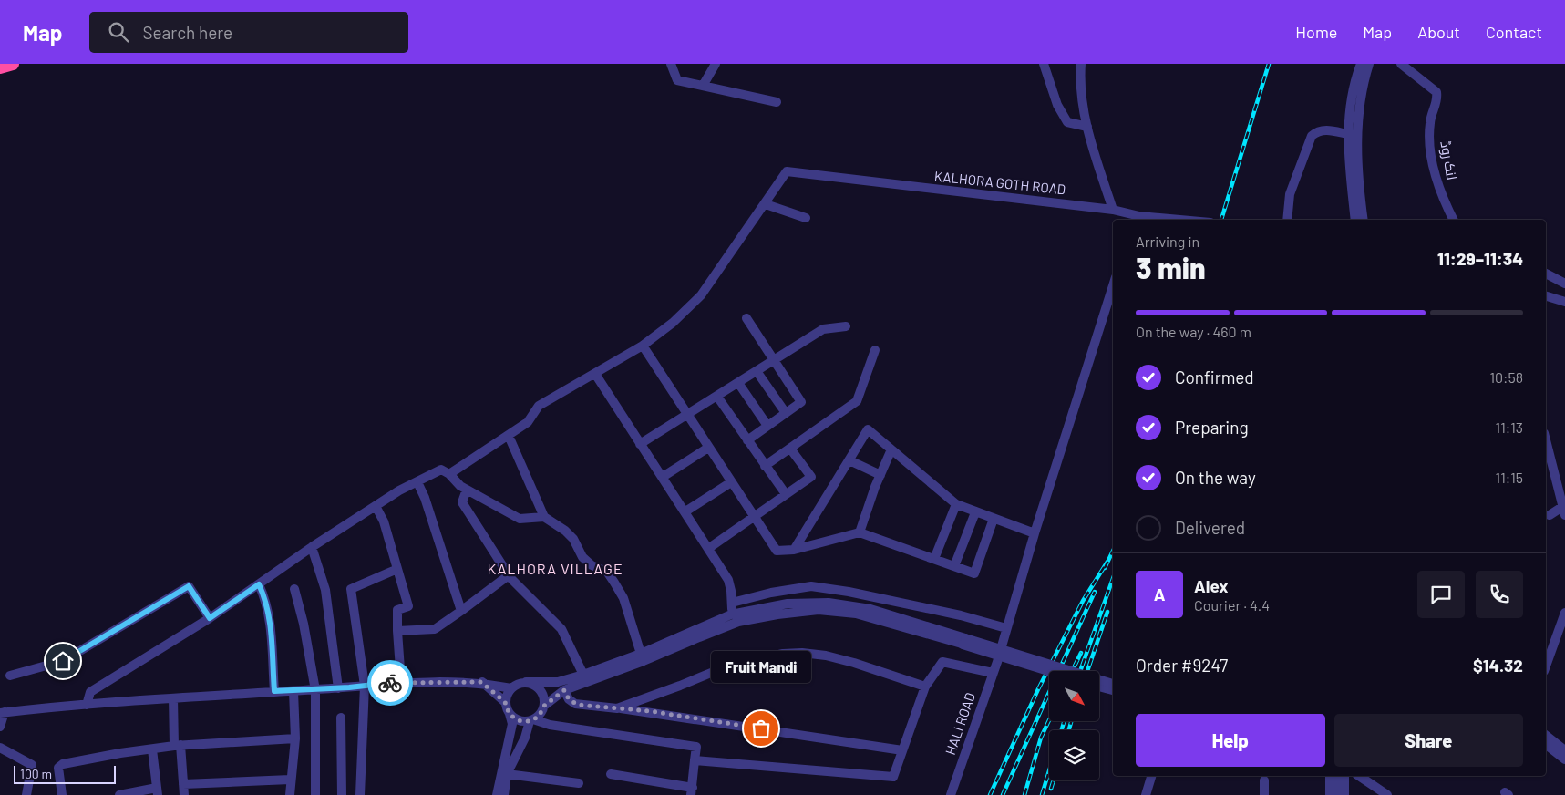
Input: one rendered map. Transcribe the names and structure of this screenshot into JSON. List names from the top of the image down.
{
  "streets": {
    "street": ["لنک روڈ", "KALHORA GOTH ROAD", "HALI ROAD"]
  },
  "districts": ["KALHORA VILLAGE"],
  "places": ["Fruit Mandi"],
  "scale_bar": "100 m",
  "north": "bottom right",
  "page": {
    "header": "Map",
    "search": "Search here",
    "nav": [
      "Home",
      "Map",
      "About",
      "Contact"
    ],
    "heading": ["3 min", "Arriving in", "11:29–11:34"],
    "panel": [
      "Alex",
      "Courier · 4.4",
      "Order #9247",
      "$14.32"
    ],
    "bar": "On the way · 460 m",
    "list": [
      ["Confirmed", "10:58"],
      ["Preparing", "11:13"],
      ["On the way", "11:15"],
      "Delivered"
    ],
    "round": "A",
    "bubble": "Fruit Mandi",
    "buttons": ["Help", "Share"],
    "scale": "100 m"
  }
}
